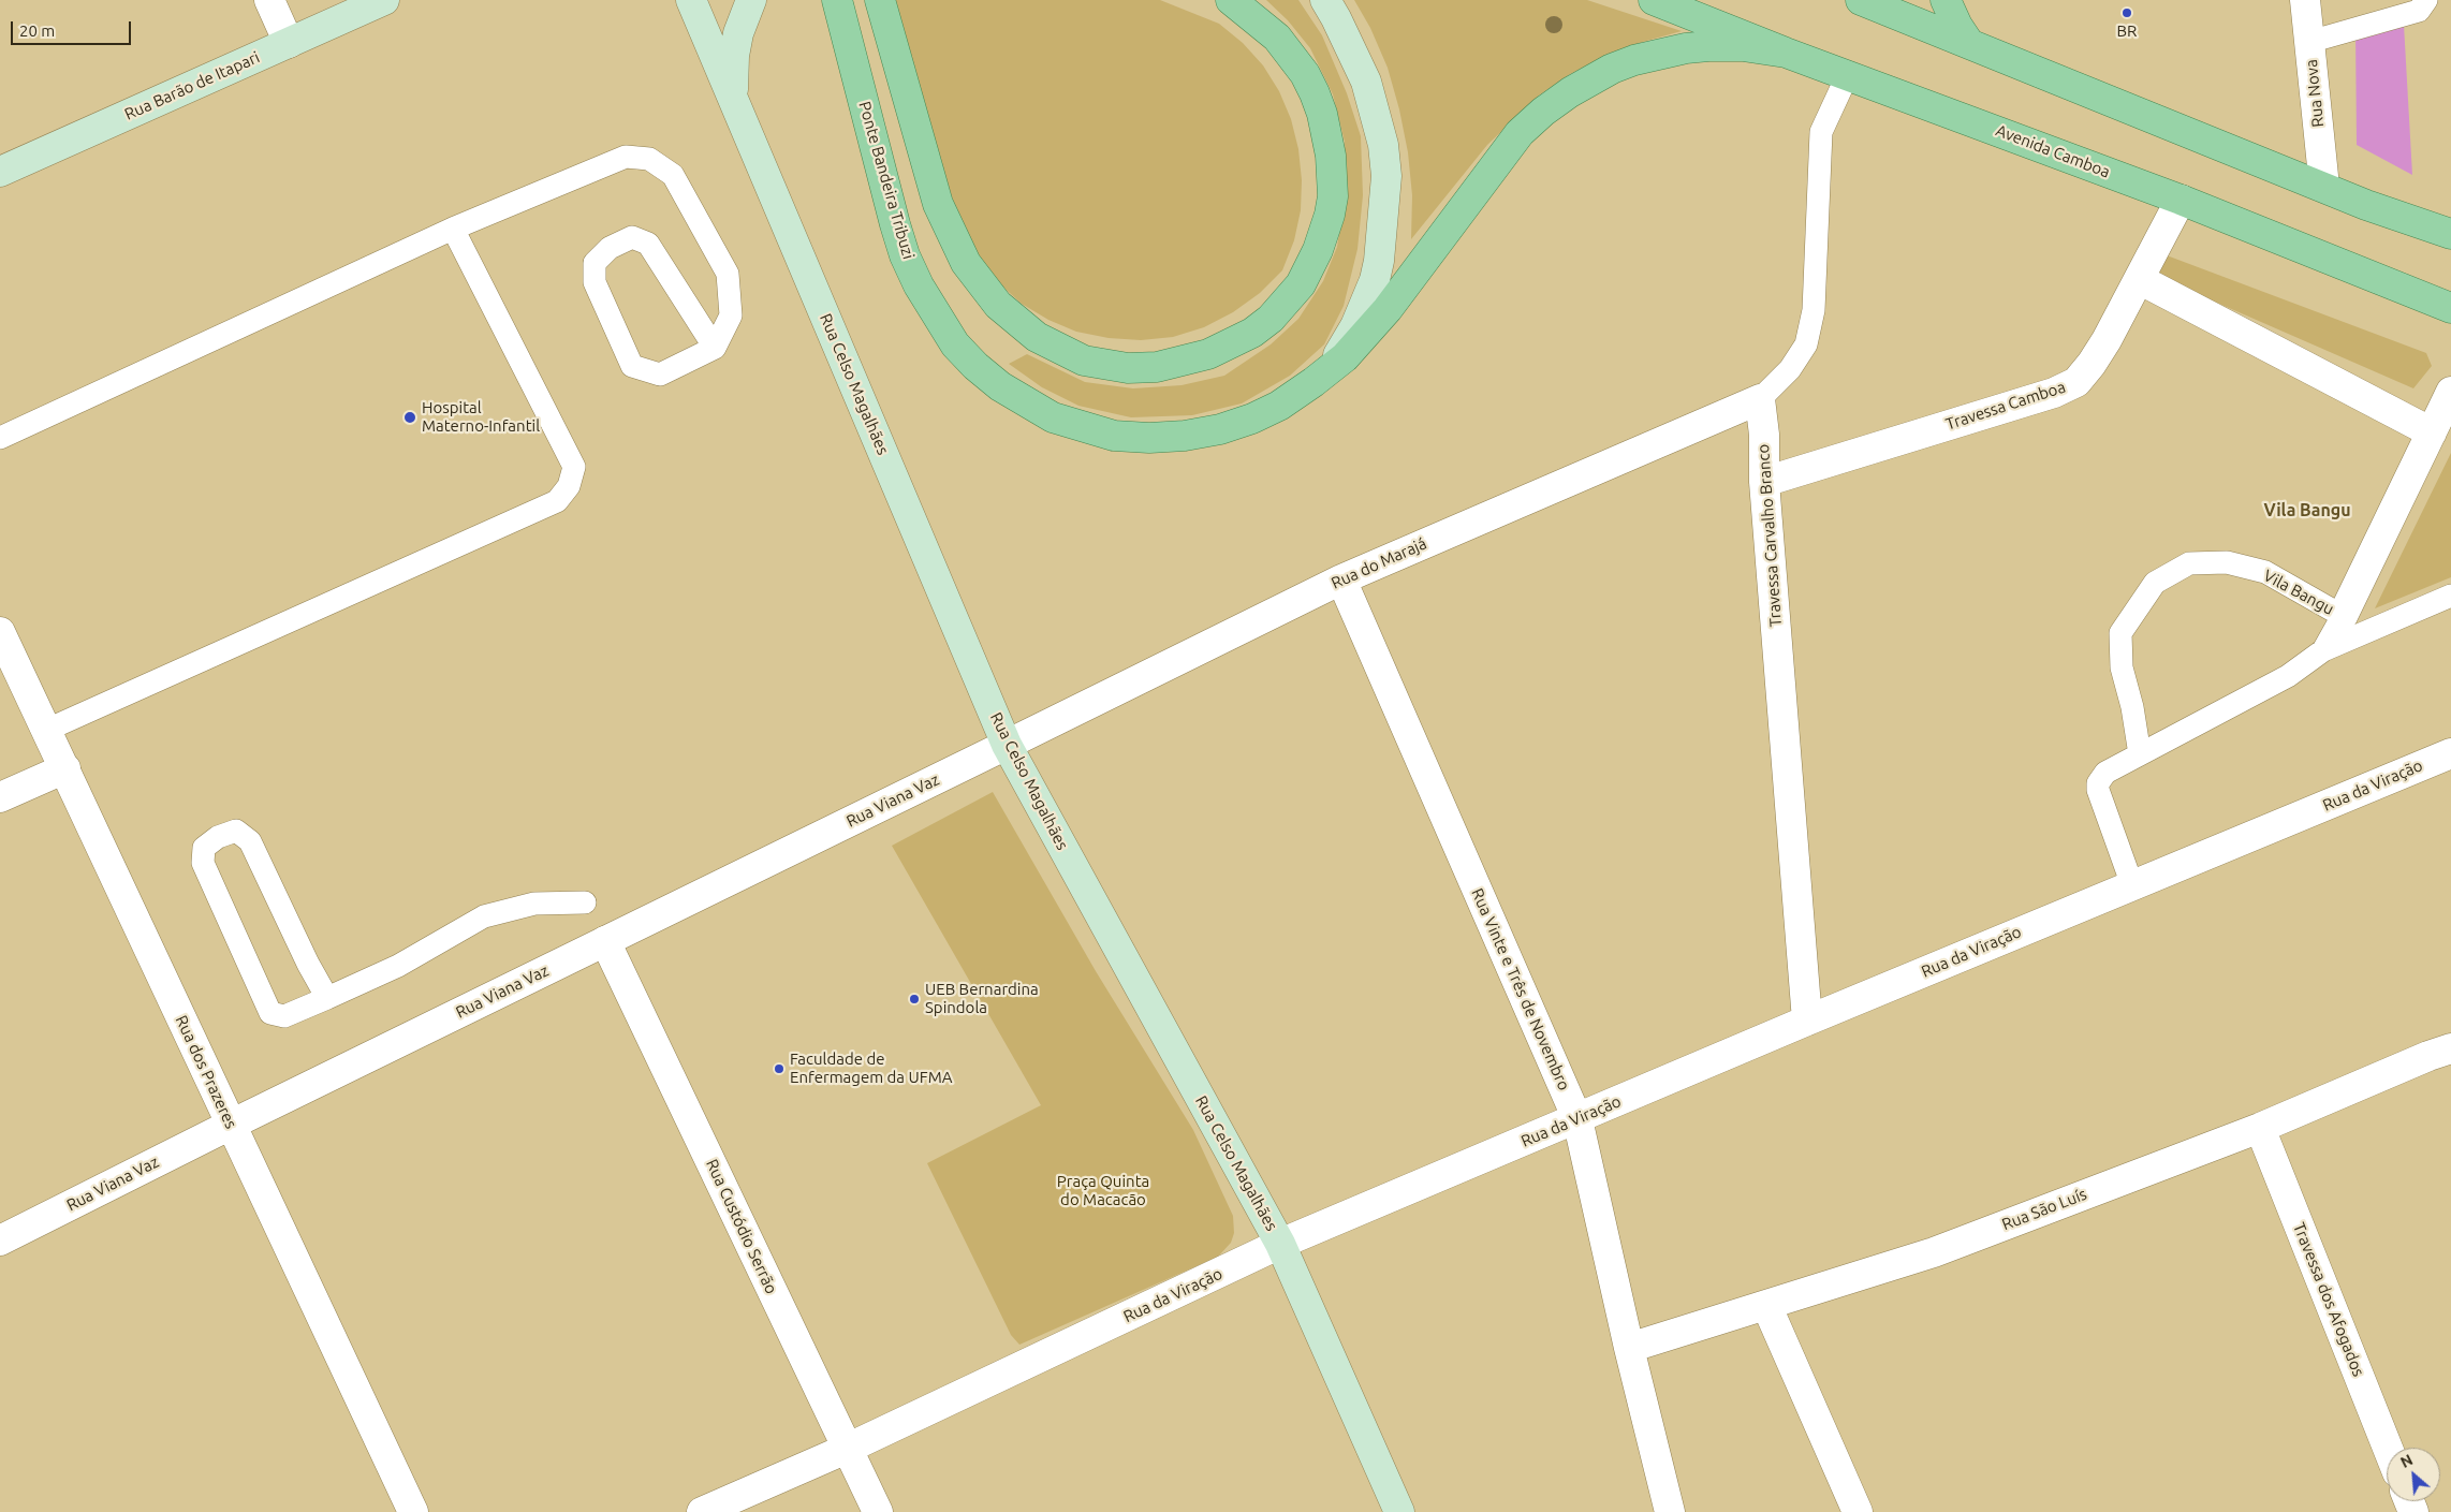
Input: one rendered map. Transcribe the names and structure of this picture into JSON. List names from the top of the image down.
{
  "streets": {
    "main road": [
      "Rua Barão de Itapari",
      "Avenida Camboa",
      "Ponte Bandeira Tribuzi",
      "Rua Celso Magalhães"
    ],
    "street": [
      "Rua Nova",
      "Travessa Camboa",
      "Travessa Carvalho Branco",
      "Rua do Marajá",
      "Vila Bangu",
      "Rua da Viração",
      "Rua Viana Vaz",
      "Rua Vinte e Três de Novembro",
      "Rua dos Prazeres",
      "Rua São Luís",
      "Rua Custódio Serrão",
      "Travessa dos Afogados"
    ]
  },
  "crossings": [
    ["Avenida Camboa", "Travessa Camboa"],
    ["Rua Celso Magalhães", "Rua do Marajá"],
    ["Rua Celso Magalhães", "Rua da Viração"],
    ["Rua Celso Magalhães", "Rua Viana Vaz"],
    ["Travessa Camboa", "Travessa Carvalho Branco"],
    ["Travessa Carvalho Branco", "Rua do Marajá"],
    ["Travessa Carvalho Branco", "Rua da Viração"],
    ["Rua do Marajá", "Rua Viana Vaz"],
    ["Rua do Marajá", "Rua Vinte e Três de Novembro"],
    ["Vila Bangu", "Rua da Viração"],
    ["Rua da Viração", "Rua Vinte e Três de Novembro"],
    ["Rua da Viração", "Rua Custódio Serrão"],
    ["Rua Viana Vaz", "Rua dos Prazeres"],
    ["Rua Viana Vaz", "Rua Custódio Serrão"],
    ["Rua Vinte e Três de Novembro", "Rua São Luís"],
    ["Rua São Luís", "Travessa dos Afogados"]
  ],
  "districts": ["Vila Bangu"],
  "parks": ["Praça Quinta do Macacão"],
  "places": [
    "BR",
    "Hospital Materno-Infantil",
    "UEB Bernardina Spindola",
    "Faculdade de Enfermagem da UFMA"
  ],
  "scale_bar": "20 m",
  "north": "top left"
}
